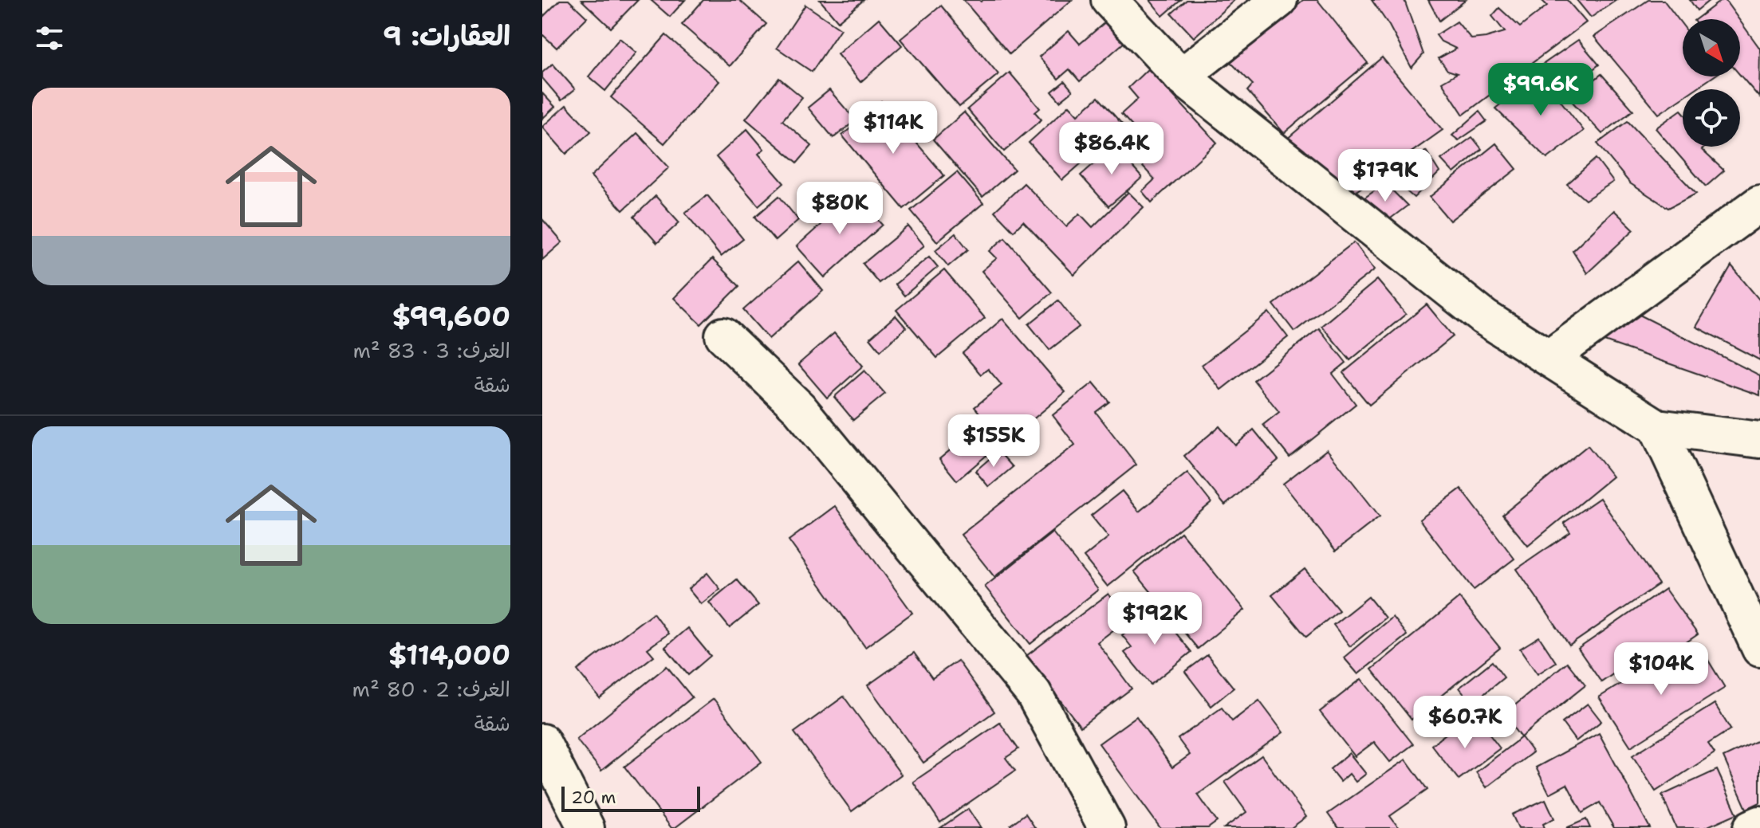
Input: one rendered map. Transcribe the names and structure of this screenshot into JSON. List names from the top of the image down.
{
  "scale_bar": "20 m",
  "north": "bottom right",
  "page": {
    "heading": "العقارات: 9",
    "price": [
      "$99.6K",
      "$114K",
      "$86.4K",
      "$179K",
      "$80K",
      "$155K",
      "$192K",
      "$104K",
      "$60.7K"
    ],
    "list": [
      {
        "name": "$99,600",
        "note": "الغرف: 3 · 83 m² · شقة"
      },
      {
        "name": "$114,000",
        "note": "الغرف: 2 · 80 m² · شقة"
      }
    ],
    "scale": "20 m"
  }
}
